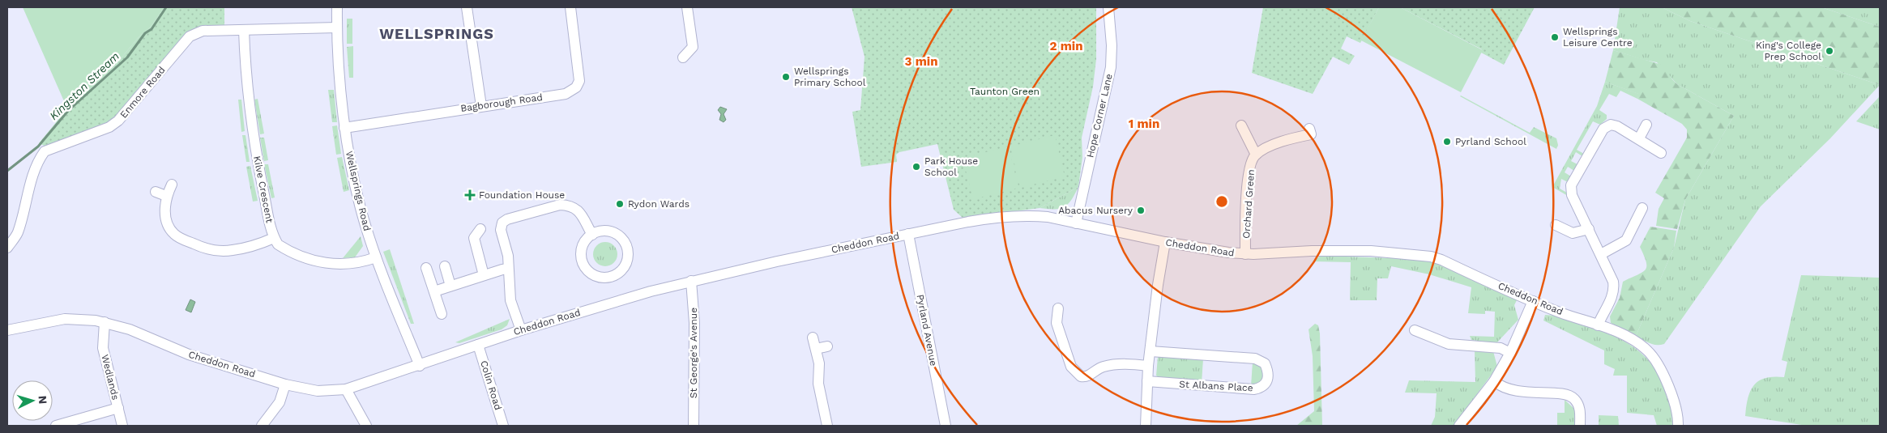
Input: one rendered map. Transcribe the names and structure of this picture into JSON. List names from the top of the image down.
{
  "streets": {
    "street": [
      "Enmore Road",
      "Bagborough Road",
      "Hope Corner Lane",
      "Kilve Crescent",
      "Wellsprings Road",
      "Orchard Green",
      "Cheddon Road",
      "Pyrland Avenue",
      "St George's Avenue",
      "Wedlands",
      "Colin Road",
      "St Albans Place"
    ]
  },
  "crossings": [
    ["Enmore Road", "Kilve Crescent"],
    ["Enmore Road", "Wellsprings Road"],
    ["Bagborough Road", "Wellsprings Road"],
    ["Hope Corner Lane", "Cheddon Road"],
    ["Wellsprings Road", "Cheddon Road"],
    ["Orchard Green", "Cheddon Road"],
    ["Cheddon Road", "Pyrland Avenue"],
    ["Cheddon Road", "St George's Avenue"],
    ["Cheddon Road", "Wedlands"],
    ["Cheddon Road", "Colin Road"]
  ],
  "districts": ["WELLSPRINGS"],
  "water": ["Kingston Stream"],
  "parks": ["Taunton Green"],
  "places": {
    "other": [
      "Wellsprings Leisure Centre",
      "King's College Prep School",
      "Wellsprings Primary School",
      "Pyrland School",
      "Park House School",
      "Rydon Wards",
      "Abacus Nursery"
    ],
    "health": ["Foundation House"]
  },
  "north": "right",
  "rings": ["2 min", "3 min", "1 min"]
}
